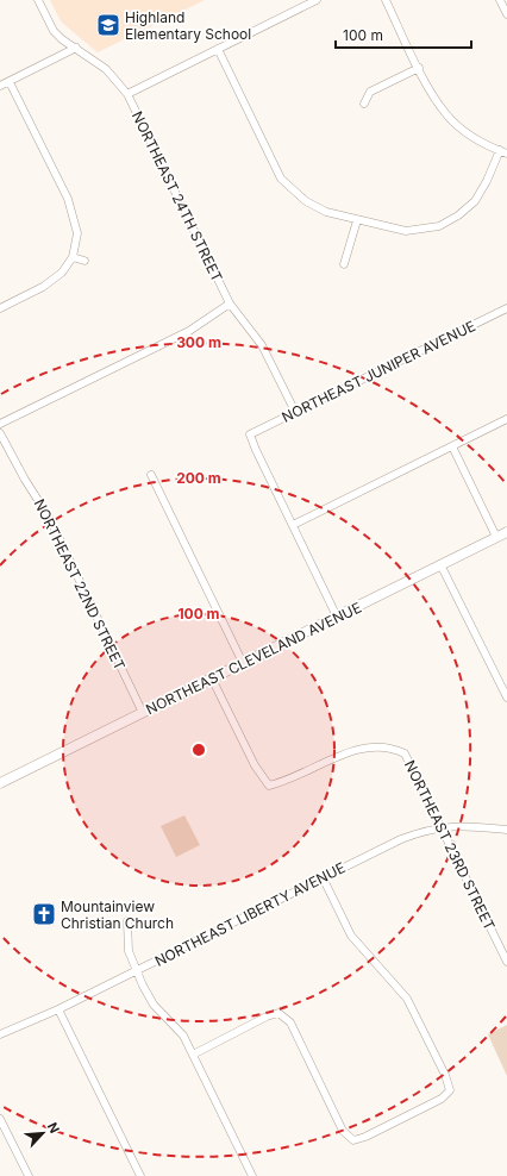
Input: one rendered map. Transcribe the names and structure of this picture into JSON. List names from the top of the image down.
{
  "streets": {
    "street": [
      "NORTHEAST 24TH STREET",
      "NORTHEAST JUNIPER AVENUE",
      "NORTHEAST 22ND STREET",
      "NORTHEAST CLEVELAND AVENUE",
      "NORTHEAST 23RD STREET",
      "NORTHEAST LIBERTY AVENUE"
    ]
  },
  "crossings": [
    ["NORTHEAST 24TH STREET", "NORTHEAST JUNIPER AVENUE"],
    ["NORTHEAST 22ND STREET", "NORTHEAST CLEVELAND AVENUE"],
    ["NORTHEAST CLEVELAND AVENUE", "NORTHEAST 23RD STREET"],
    ["NORTHEAST 23RD STREET", "NORTHEAST LIBERTY AVENUE"]
  ],
  "places": {
    "school or university": ["Highland Elementary School"],
    "church": ["Mountainview Christian Church"]
  },
  "scale_bar": "100 m",
  "north": "top right",
  "rings": ["300 m", "200 m", "100 m"]
}
